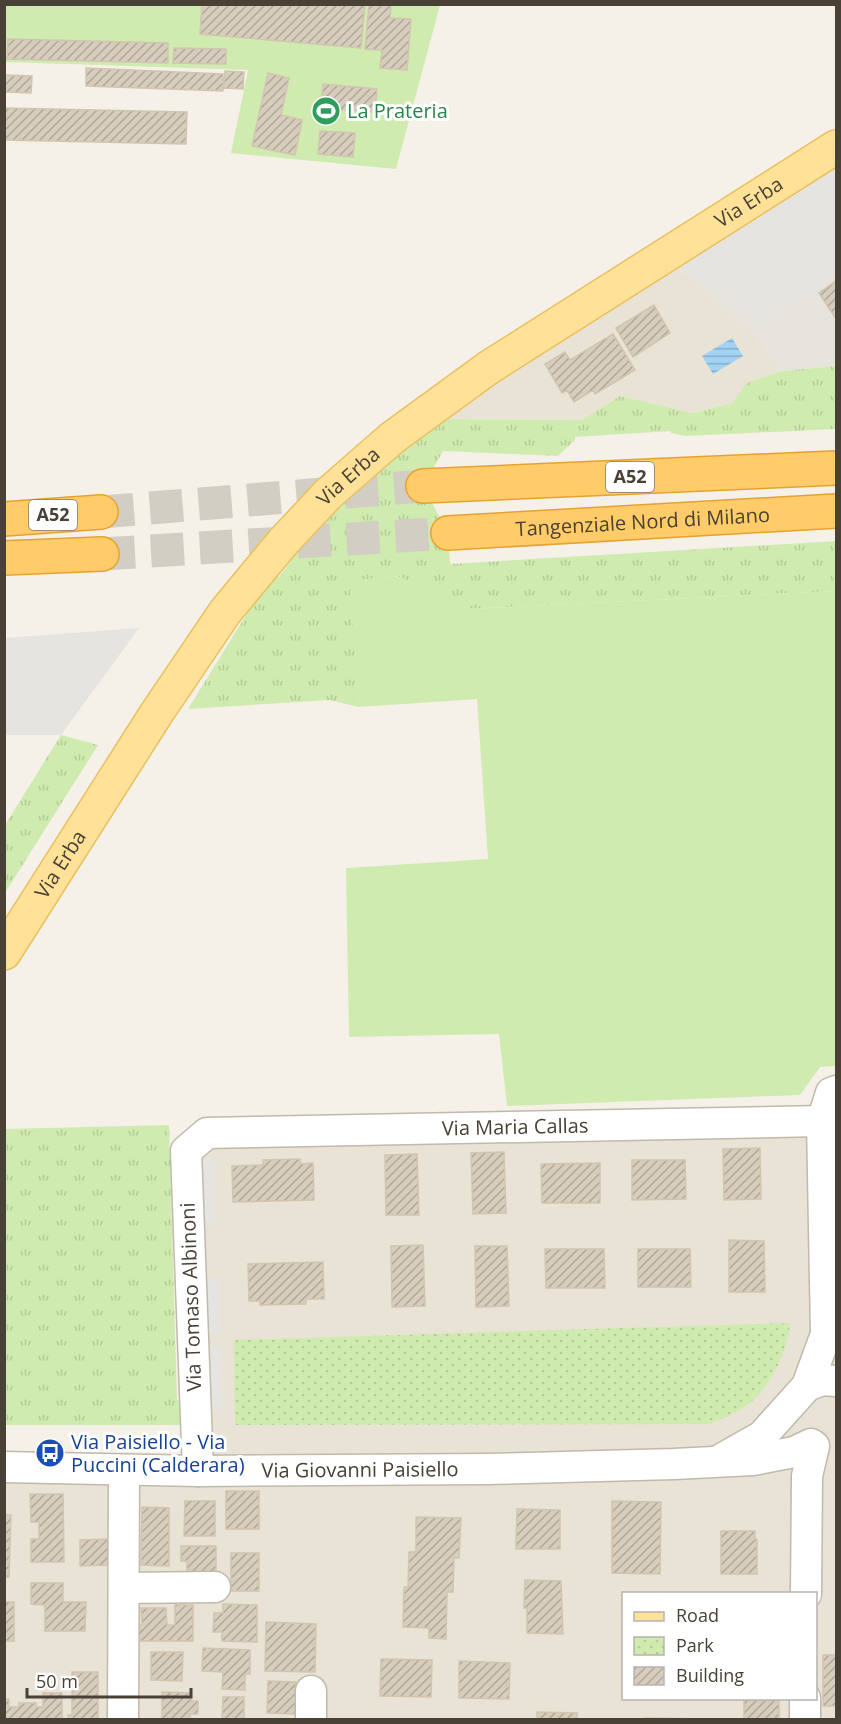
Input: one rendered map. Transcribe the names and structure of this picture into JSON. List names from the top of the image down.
{
  "streets": {
    "highway": ["A52", "Tangenziale Nord di Milano"],
    "main road": ["Via Erba"],
    "street": ["Via Maria Callas", "Via Tomaso Albinoni", "Via Giovanni Paisiello"]
  },
  "crossings": [
    ["Via Maria Callas", "Via Tomaso Albinoni"],
    ["Via Maria Callas", "Via Giovanni Paisiello"],
    ["Via Tomaso Albinoni", "Via Giovanni Paisiello"]
  ],
  "places": {
    "sports": ["La Prateria"],
    "bus stop": ["Via Paisiello - Via Puccini (Calderara)"]
  },
  "legend": ["Road", "Park", "Building"],
  "scale_bar": "50 m"
}
